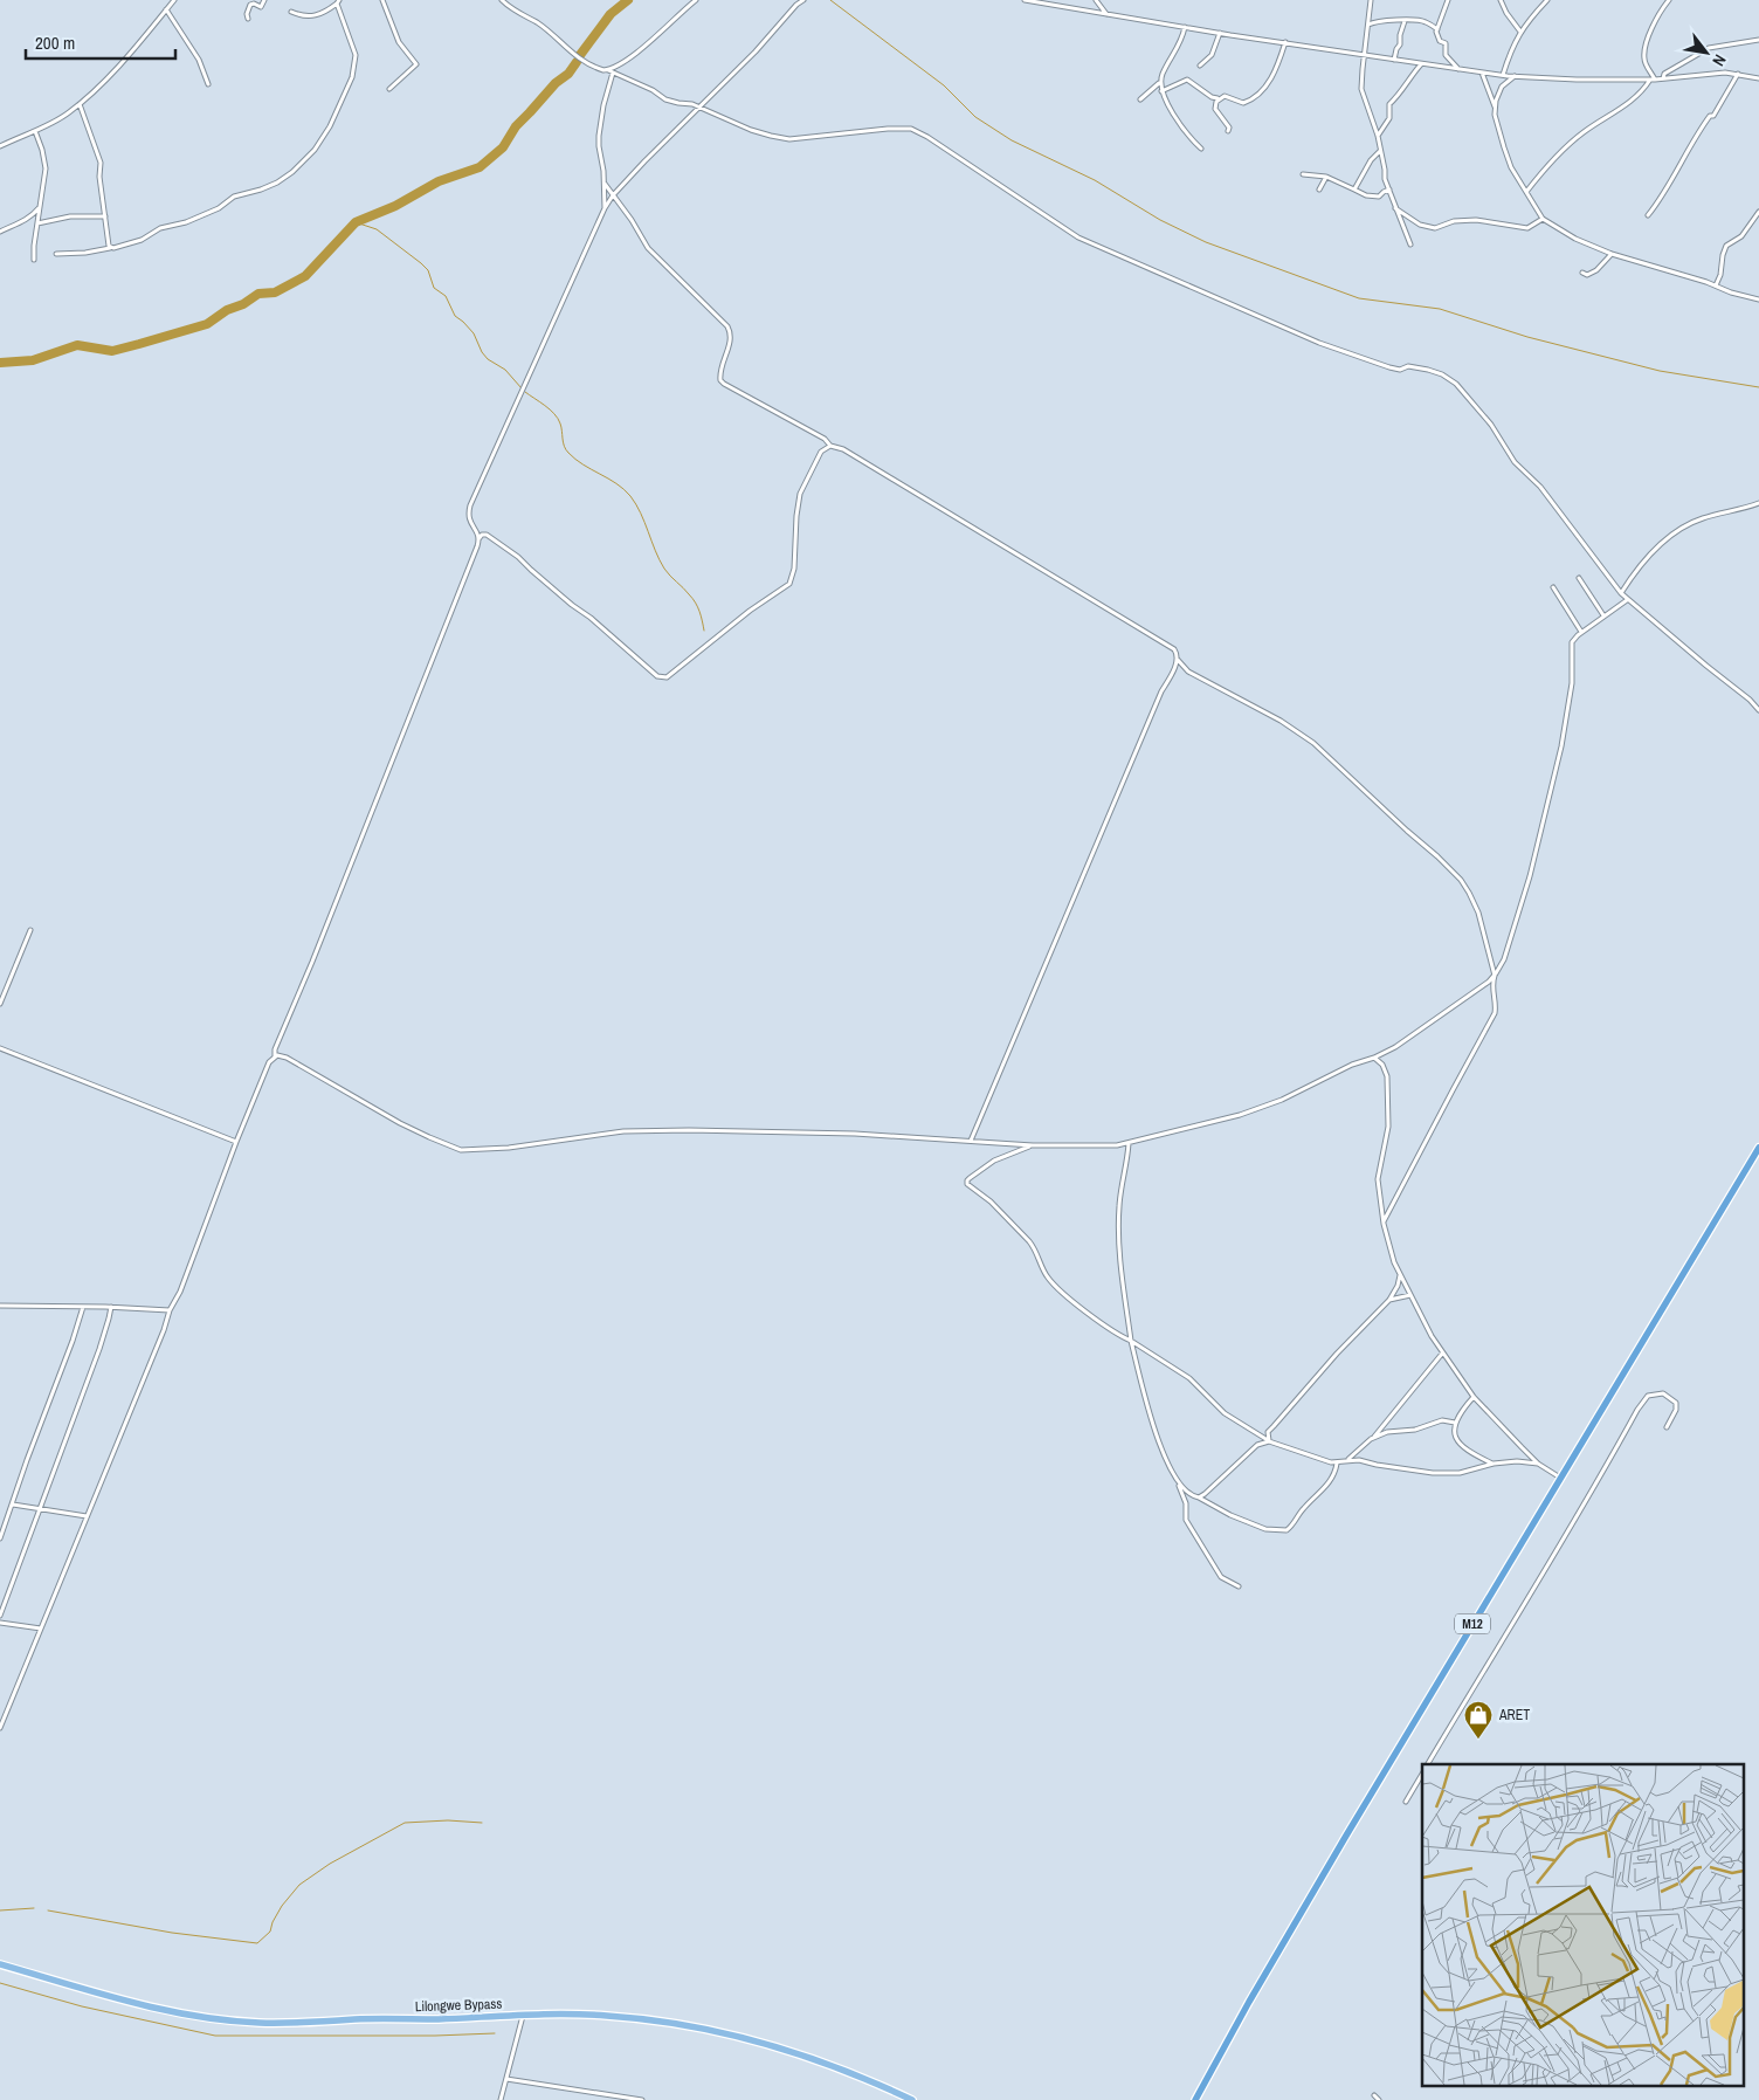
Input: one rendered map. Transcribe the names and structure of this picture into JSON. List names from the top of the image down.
{
  "streets": {
    "highway": ["M12"],
    "main road": ["Lilongwe Bypass"]
  },
  "places": {
    "shop": ["ARET"]
  },
  "scale_bar": "200 m",
  "north": "bottom right"
}
